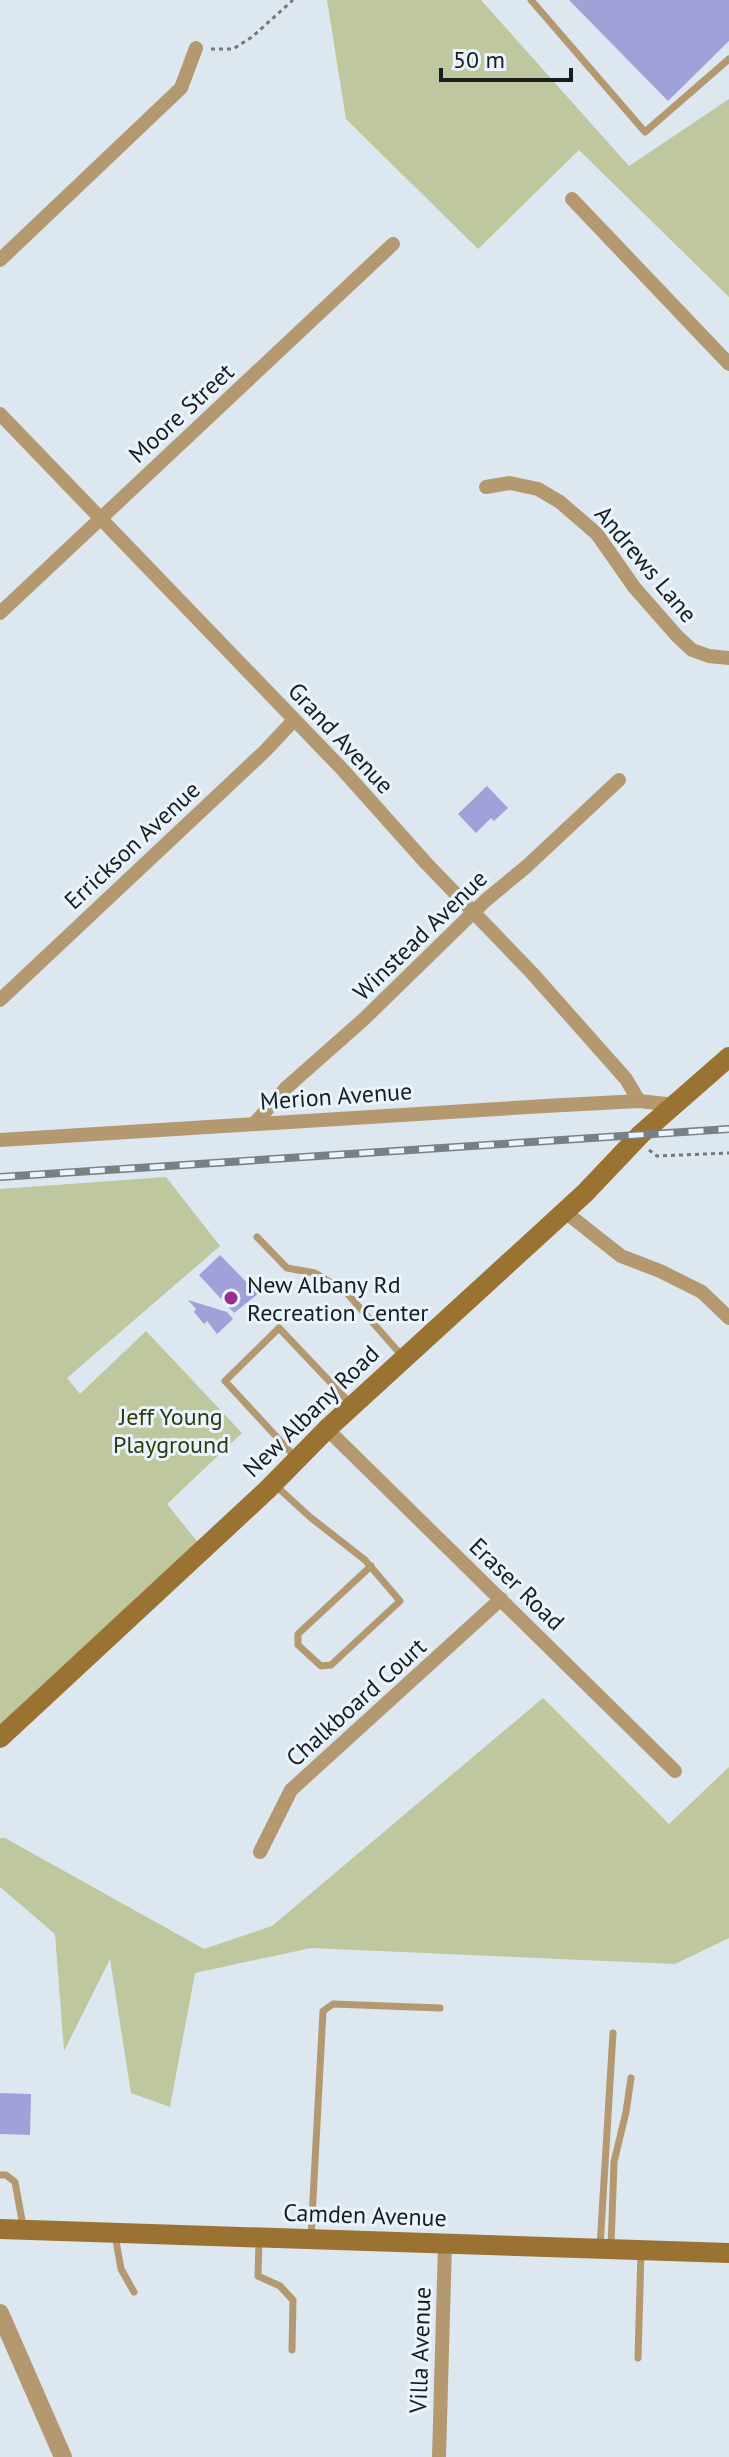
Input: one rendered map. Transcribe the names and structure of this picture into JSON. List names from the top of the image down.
{
  "streets": {
    "main road": ["New Albany Road", "Camden Avenue"],
    "street": [
      "Moore Street",
      "Andrews Lane",
      "Grand Avenue",
      "Errickson Avenue",
      "Winstead Avenue",
      "Merion Avenue",
      "Eraser Road",
      "Chalkboard Court",
      "Villa Avenue"
    ]
  },
  "crossings": [
    ["Moore Street", "Grand Avenue"],
    ["Grand Avenue", "Errickson Avenue"],
    ["Grand Avenue", "Winstead Avenue"],
    ["Grand Avenue", "Merion Avenue"],
    ["Winstead Avenue", "Merion Avenue"],
    ["Merion Avenue", "New Albany Road"],
    ["New Albany Road", "Eraser Road"],
    ["Eraser Road", "Chalkboard Court"],
    ["Camden Avenue", "Villa Avenue"]
  ],
  "parks": ["Jeff Young Playground"],
  "places": ["New Albany Rd Recreation Center"],
  "scale_bar": "50 m"
}
